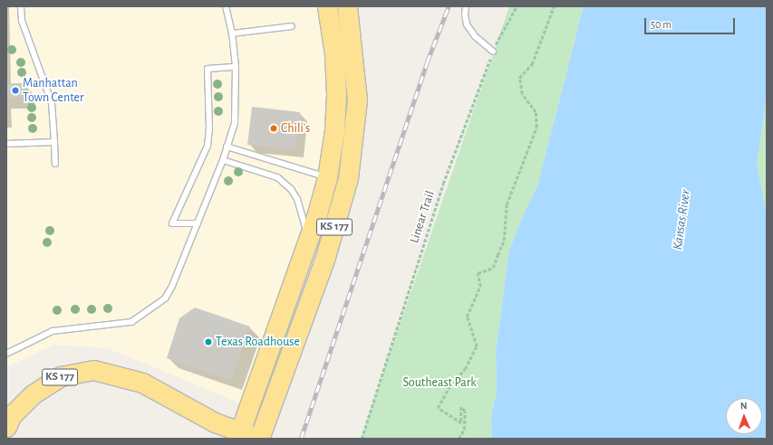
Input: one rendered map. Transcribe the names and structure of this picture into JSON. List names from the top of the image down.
{
  "streets": {
    "highway": ["KS 177"],
    "path": ["Linear Trail"]
  },
  "water": ["Kansas River"],
  "parks": ["Southeast Park"],
  "places": ["Manhattan Town Center", "Chili's", "Texas Roadhouse"],
  "scale_bar": "50 m",
  "north": "top"
}
